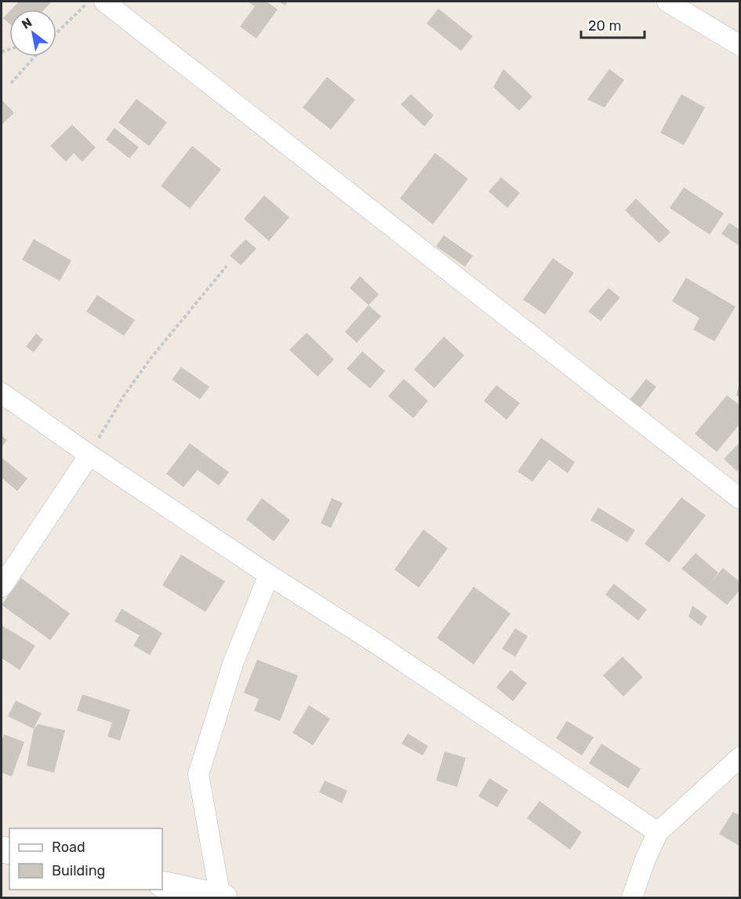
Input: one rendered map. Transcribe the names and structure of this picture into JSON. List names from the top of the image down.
{
  "legend": ["Road", "Building"],
  "scale_bar": "20 m",
  "north": "top left"
}
